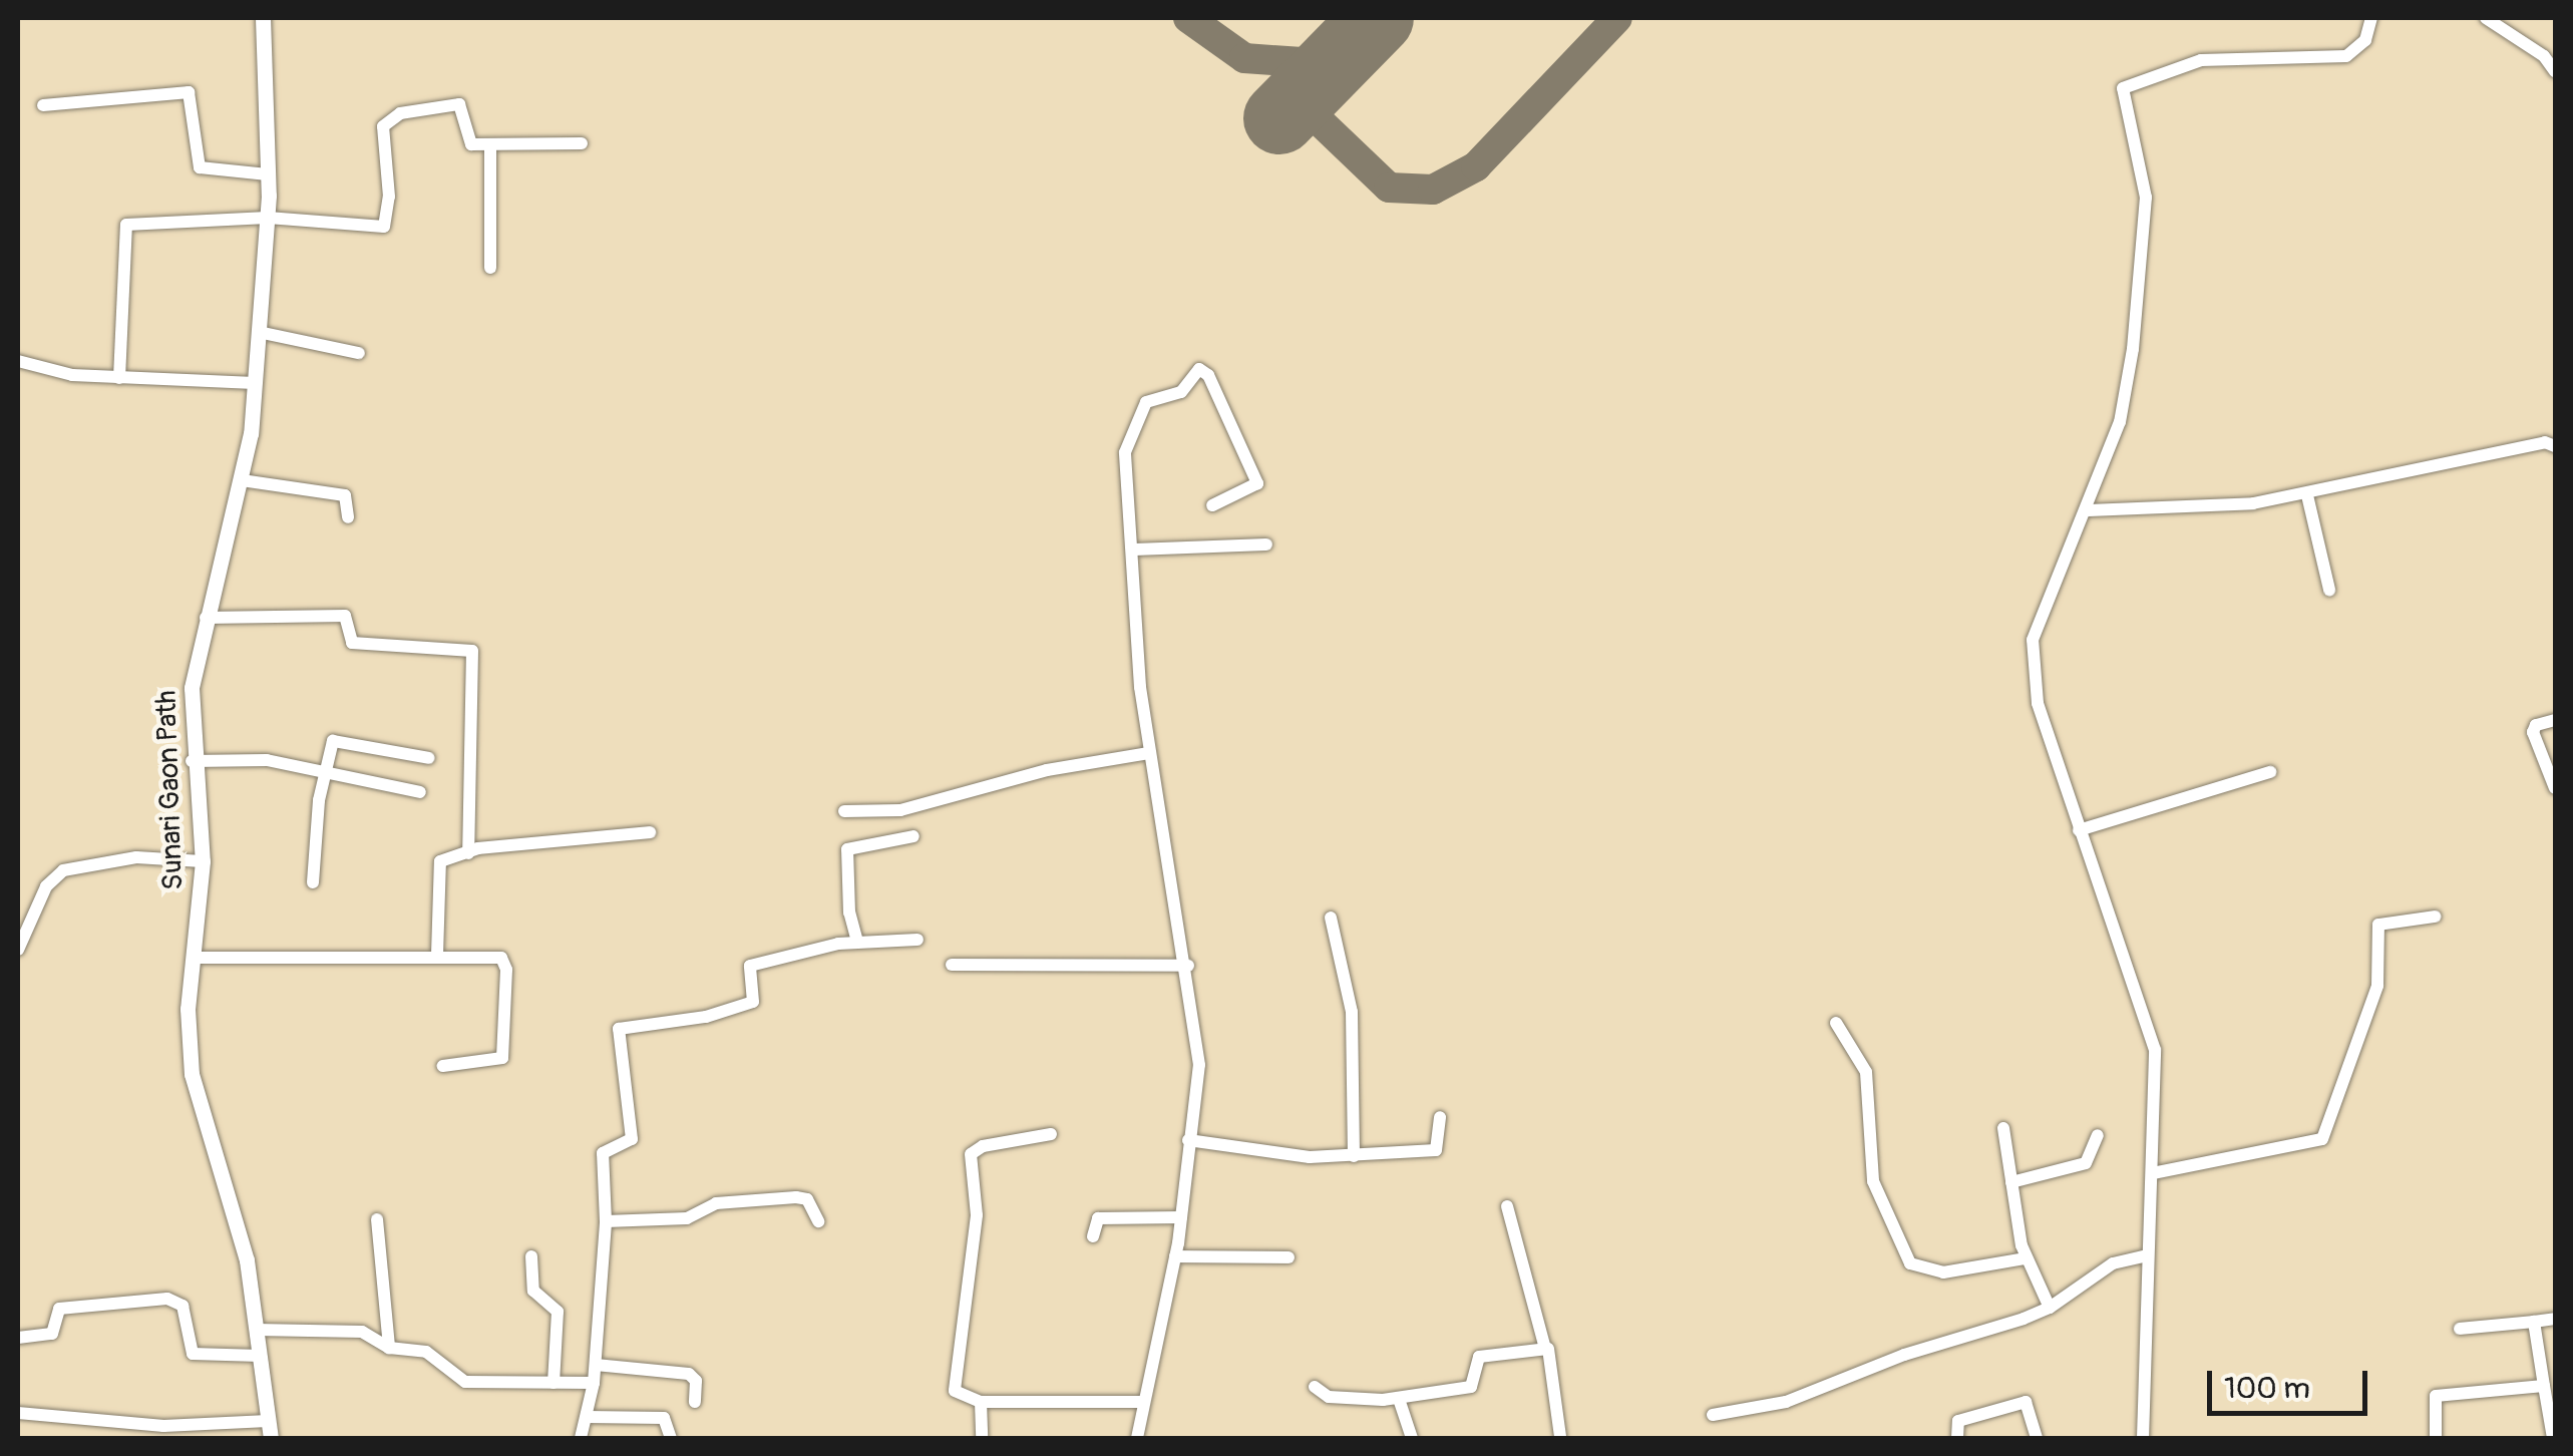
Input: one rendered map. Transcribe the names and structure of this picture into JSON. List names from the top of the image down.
{
  "streets": {
    "street": ["Sunari Gaon Path"]
  },
  "scale_bar": "100 m"
}
